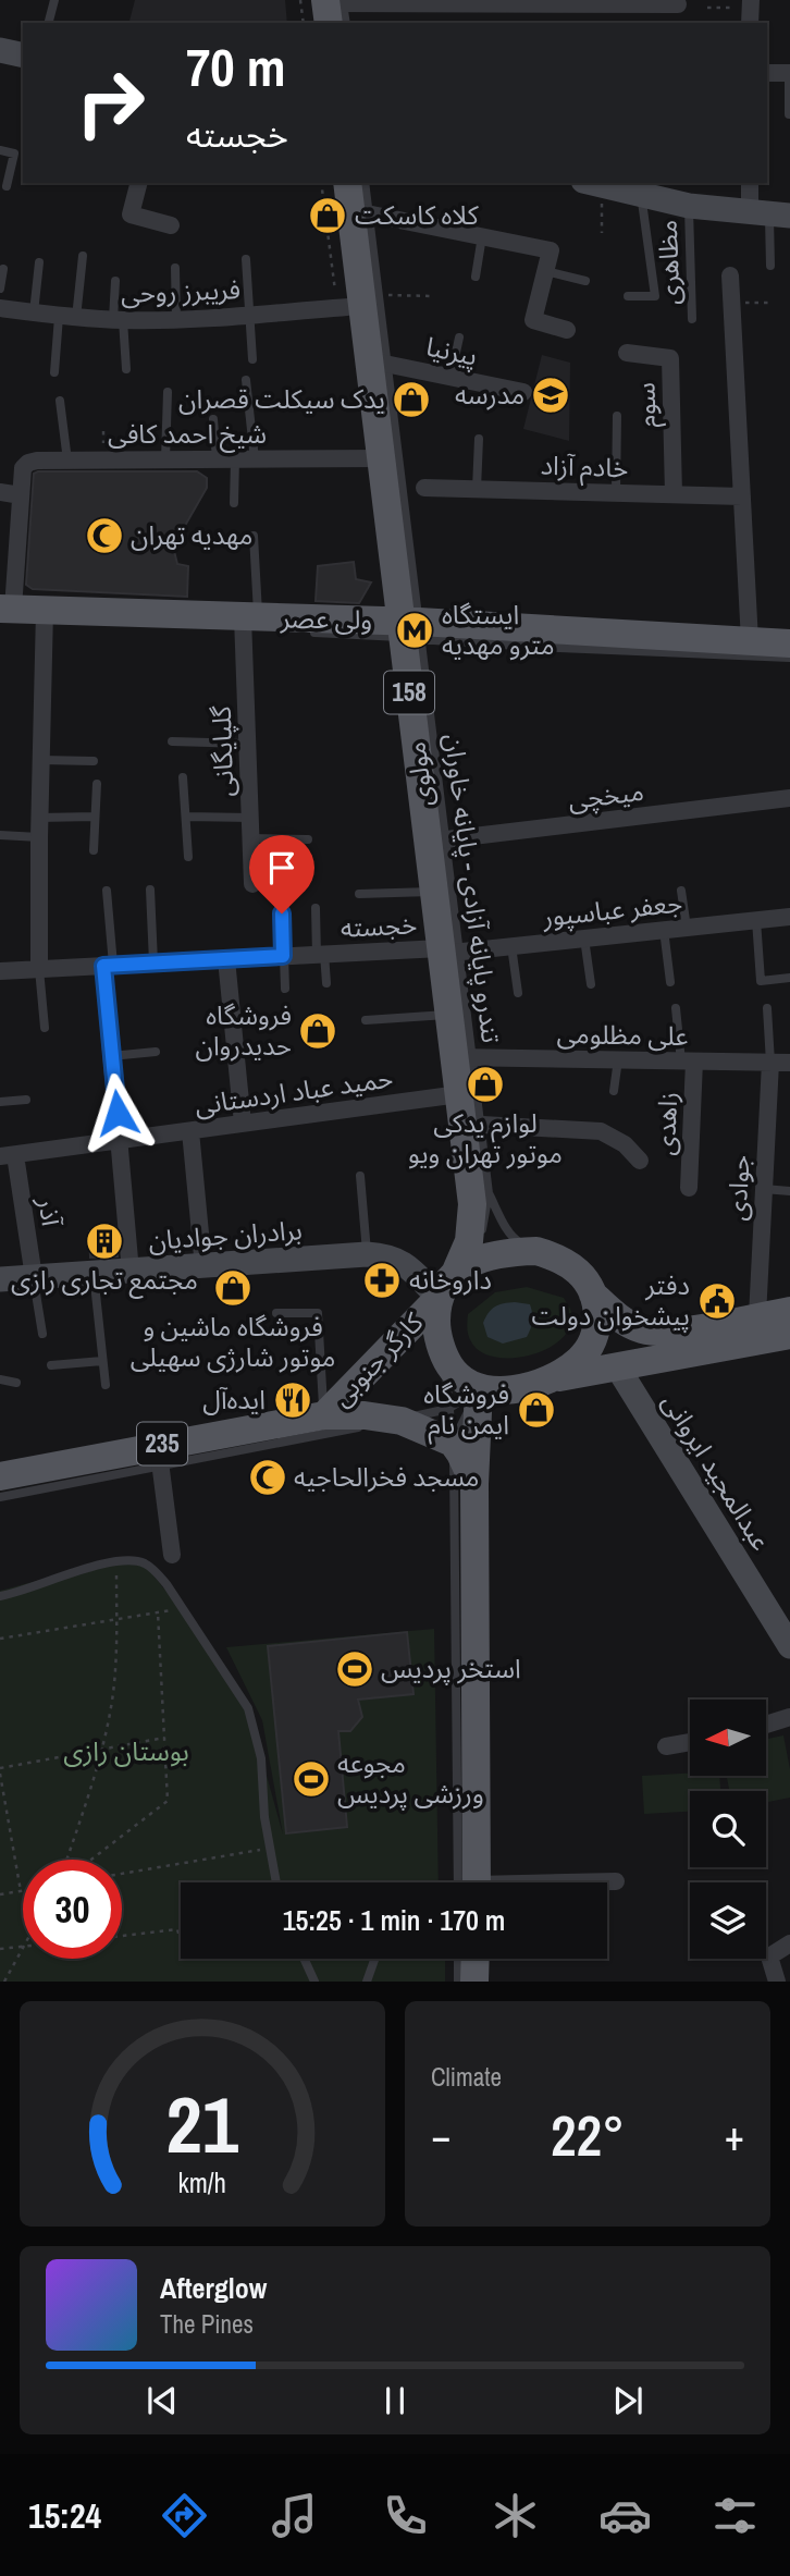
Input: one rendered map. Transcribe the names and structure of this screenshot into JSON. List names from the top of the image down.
{
  "streets": {
    "main road": [
      "ولی عصر",
      "158",
      "مولوی",
      "کارگر جنوبی",
      "235"
    ],
    "street": [
      "فریبرز روحی",
      "پیرنیا",
      "سوم",
      "شیخ احمد کافی",
      "خادم آزاد",
      "گلپایگانی",
      "میخچی",
      "جعفر عباسپور",
      "خجسته",
      "علی مظلومی",
      "حمید عباد اردستانی",
      "زاهدی",
      "جوادی",
      "آذر",
      "برادران جوادیان",
      "عبدالمجید ایروانی"
    ],
    "lane": ["مظاهری", "تندرو پایانه آزادی - پایانه خاوران"]
  },
  "crossings": [
    ["فریبرز روحی", "مولوی"],
    ["پیرنیا", "مولوی"],
    ["سوم", "خادم آزاد"],
    ["شیخ احمد کافی", "مولوی"],
    ["ولی عصر", "گلپایگانی"],
    ["ولی عصر", "مولوی"],
    ["مولوی", "میخچی"],
    ["مولوی", "تندرو پایانه آزادی - پایانه خاوران"],
    ["مولوی", "جعفر عباسپور"],
    ["مولوی", "خجسته"],
    ["مولوی", "علی مظلومی"],
    ["مولوی", "حمید عباد اردستانی"],
    ["مولوی", "برادران جوادیان"],
    ["مولوی", "کارگر جنوبی"],
    ["میخچی", "تندرو پایانه آزادی - پایانه خاوران"],
    ["تندرو پایانه آزادی - پایانه خاوران", "جعفر عباسپور"],
    ["تندرو پایانه آزادی - پایانه خاوران", "خجسته"],
    ["تندرو پایانه آزادی - پایانه خاوران", "علی مظلومی"],
    ["جعفر عباسپور", "خجسته"],
    ["علی مظلومی", "زاهدی"],
    ["علی مظلومی", "جوادی"],
    ["حمید عباد اردستانی", "آذر"],
    ["آذر", "برادران جوادیان"],
    ["برادران جوادیان", "کارگر جنوبی"]
  ],
  "parks": ["بوستان رازی"],
  "places": {
    "shop": [
      "کلاه کاسکت",
      "یدک سیکلت قصران",
      "فروشگاه حدیدروان",
      "لوازم یدکی موتور تهران ویو",
      "فروشگاه ماشين و موتور شارژی سهيلی",
      "فروشگاه ایمن نام"
    ],
    "school or university": ["مدرسه"],
    "mosque": ["مهدیه تهران", "مسجد فخرالحاجیه"],
    "metro station": ["ایستگاه مترو مهدیه"],
    "building": ["مجتمع تجاری رازی"],
    "pharmacy": ["داروخانه"],
    "public building": ["دفتر پیشخوان دولت"],
    "restaurant": ["ایده‌آل"],
    "sports": ["استخر پردیس", "مجوعه ورزشی پردیس"]
  },
  "north": "left",
  "page": {
    "turn": ["70 m", "خجسته"],
    "limit": "30",
    "trip": "15:25 · 1 min · 170 m",
    "tile": "Climate",
    "heat": ["−", "22°", "+"],
    "song": ["Afterglow", "The Pines"],
    "tabs": "15:24",
    "gauge": ["21", "km/h"]
  }
}
